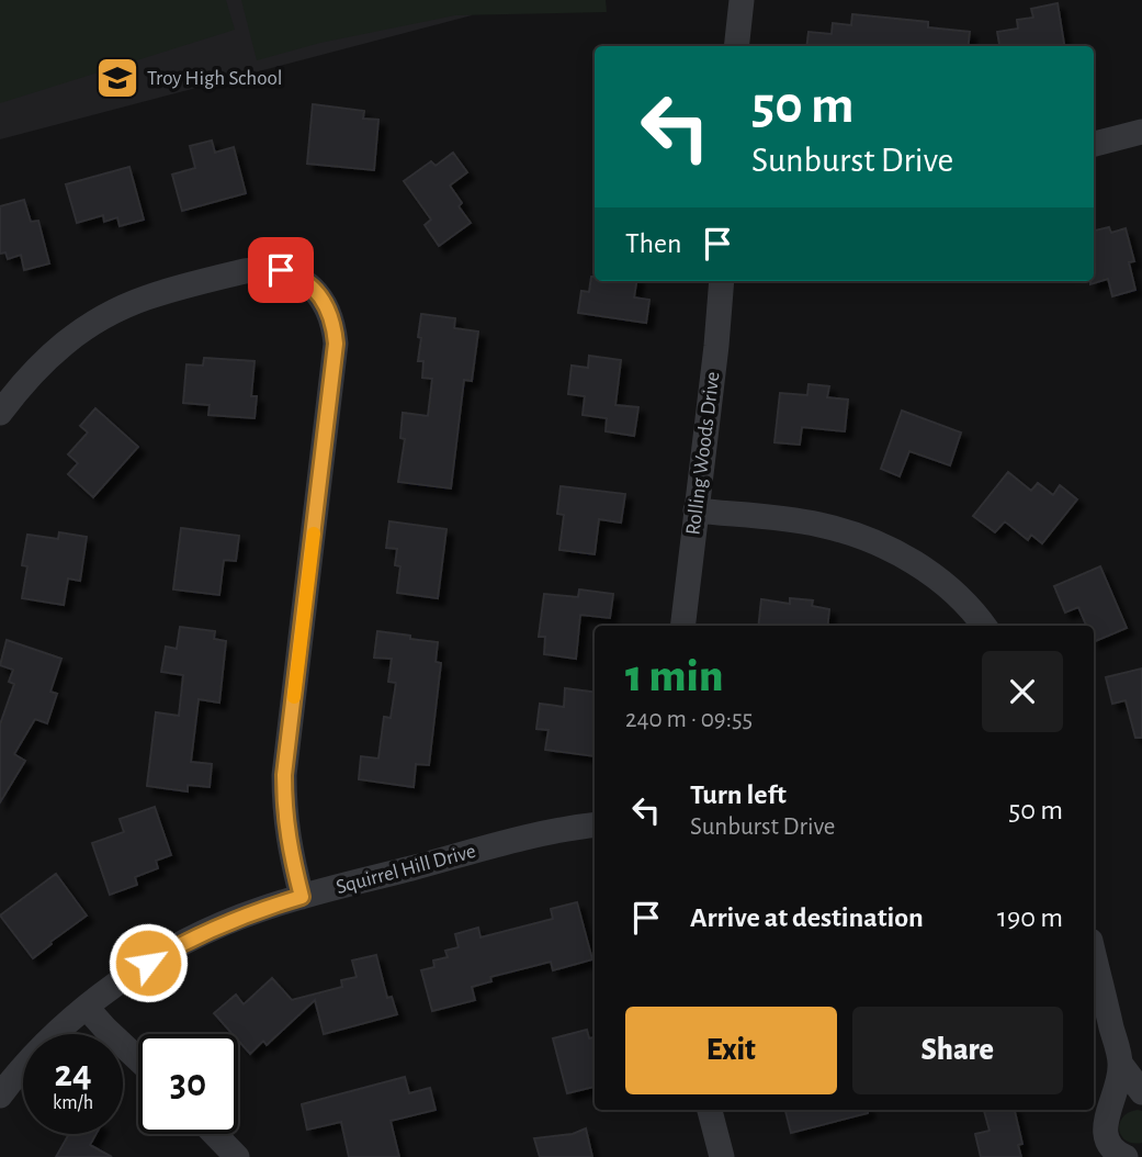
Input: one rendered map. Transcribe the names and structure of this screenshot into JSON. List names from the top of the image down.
{
  "streets": {
    "street": ["Rolling Woods Drive", "Squirrel Hill Drive"]
  },
  "places": {
    "school or university": ["Troy High School"]
  },
  "page": {
    "turn": ["50 m", "Sunburst Drive"],
    "then": "Then",
    "heading": ["1 min", "240 m · 09:55"],
    "list": [
      {
        "name": "Turn left",
        "note": "Sunburst Drive",
        "value": "50 m"
      },
      {
        "name": "Arrive at destination",
        "value": "190 m"
      }
    ],
    "buttons": ["Exit", "Share"],
    "speed": "24 km/h",
    "limit": "30"
  }
}
